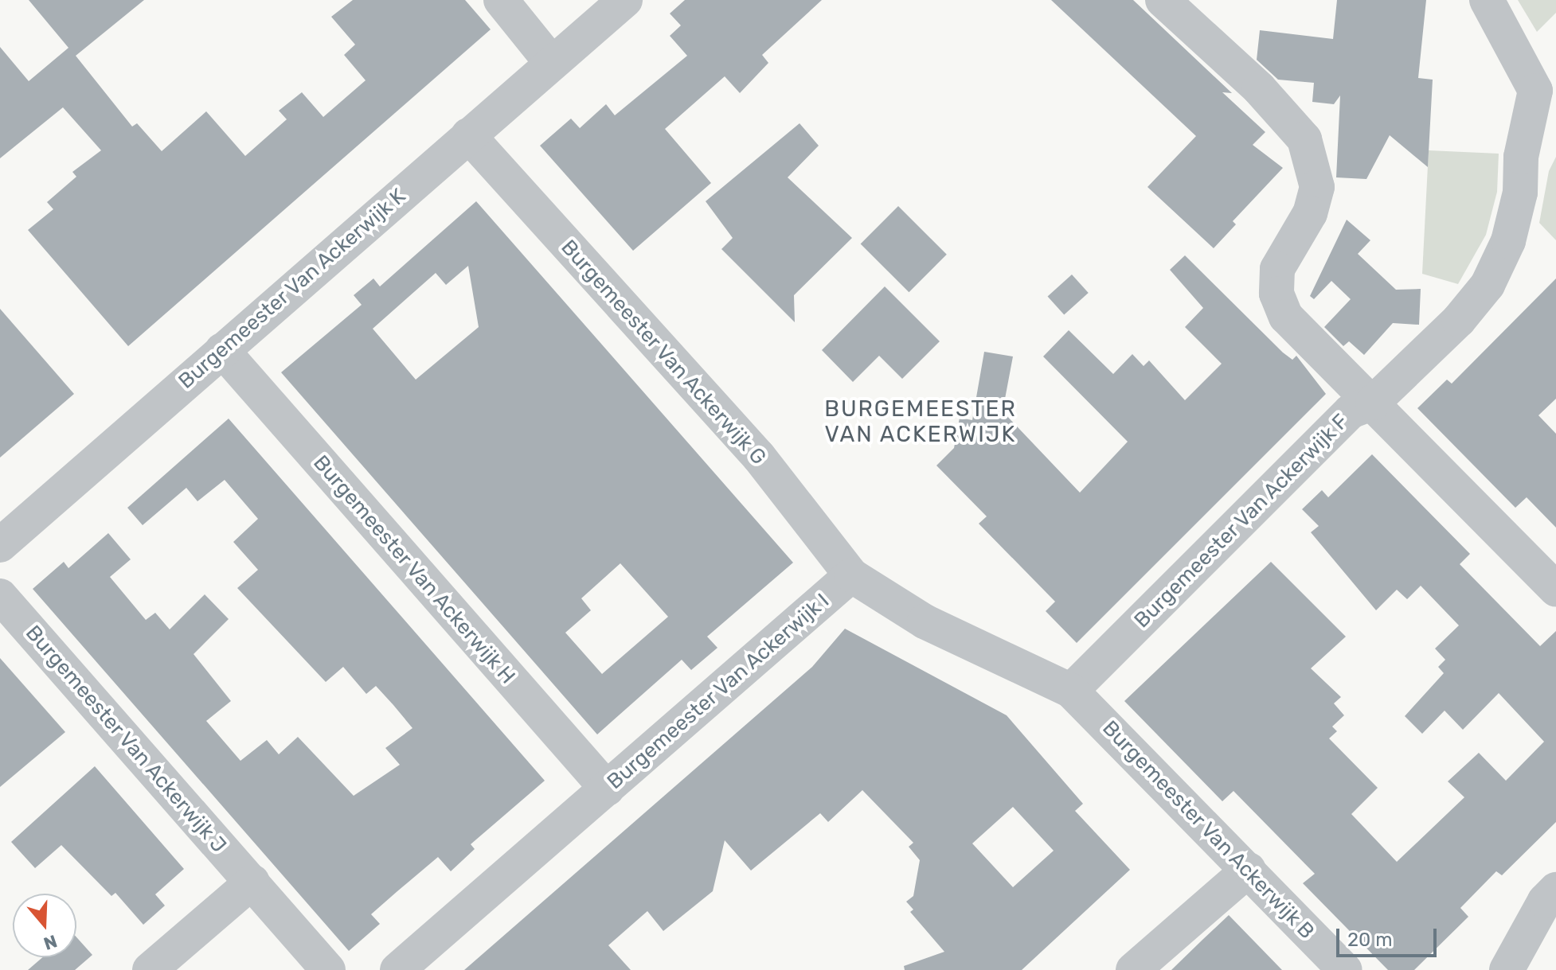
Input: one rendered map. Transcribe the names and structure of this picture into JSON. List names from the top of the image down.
{
  "streets": {
    "street": [
      "Burgemeester Van Ackerwijk K",
      "Burgemeester Van Ackerwijk G",
      "Burgemeester Van Ackerwijk F",
      "Burgemeester Van Ackerwijk H",
      "Burgemeester Van Ackerwijk I",
      "Burgemeester Van Ackerwijk J",
      "Burgemeester Van Ackerwijk B"
    ]
  },
  "crossings": [
    ["Burgemeester Van Ackerwijk K", "Burgemeester Van Ackerwijk G"],
    ["Burgemeester Van Ackerwijk K", "Burgemeester Van Ackerwijk H"],
    ["Burgemeester Van Ackerwijk G", "Burgemeester Van Ackerwijk I"],
    ["Burgemeester Van Ackerwijk F", "Burgemeester Van Ackerwijk B"],
    ["Burgemeester Van Ackerwijk H", "Burgemeester Van Ackerwijk I"]
  ],
  "districts": ["BURGEMEESTER VAN ACKERWIJK"],
  "scale_bar": "20 m",
  "north": "bottom"
}
